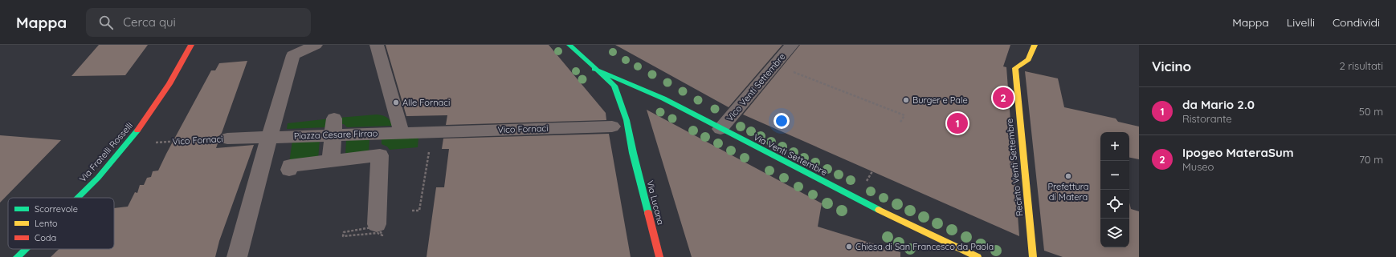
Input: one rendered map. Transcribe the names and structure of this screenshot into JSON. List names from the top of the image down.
{
  "streets": {
    "street": [
      "Vico Venti Settembre",
      "Vico Fornaci",
      "Piazza Cesare Firrao",
      "Via Fratelli Rosselli",
      "Via Venti Settembre",
      "Recinto Venti Settembre",
      "Via Lucana"
    ]
  },
  "crossings": [
    ["Vico Venti Settembre", "Via Venti Settembre"],
    ["Vico Fornaci", "Piazza Cesare Firrao"],
    ["Vico Fornaci", "Via Fratelli Rosselli"],
    ["Via Venti Settembre", "Via Lucana"]
  ],
  "places": [
    "Burger e Pale",
    "Alle Fornaci",
    "Prefettura di Matera",
    "Chiesa di San Francesco da Paola"
  ],
  "legend": ["Scorrevole", "Lento", "Coda"],
  "page": {
    "header": "Mappa",
    "search": "Cerca qui",
    "nav": ["Mappa", "Livelli", "Condividi"],
    "heading": ["Vicino", "2 risultati"],
    "pins": ["2", "1"],
    "list": [
      {
        "mark": "1",
        "name": "da Mario 2.0",
        "note": "Ristorante",
        "value": "50 m"
      },
      {
        "mark": "2",
        "name": "Ipogeo MateraSum",
        "note": "Museo",
        "value": "70 m"
      }
    ],
    "map_buttons": ["+", "−"]
  }
}
